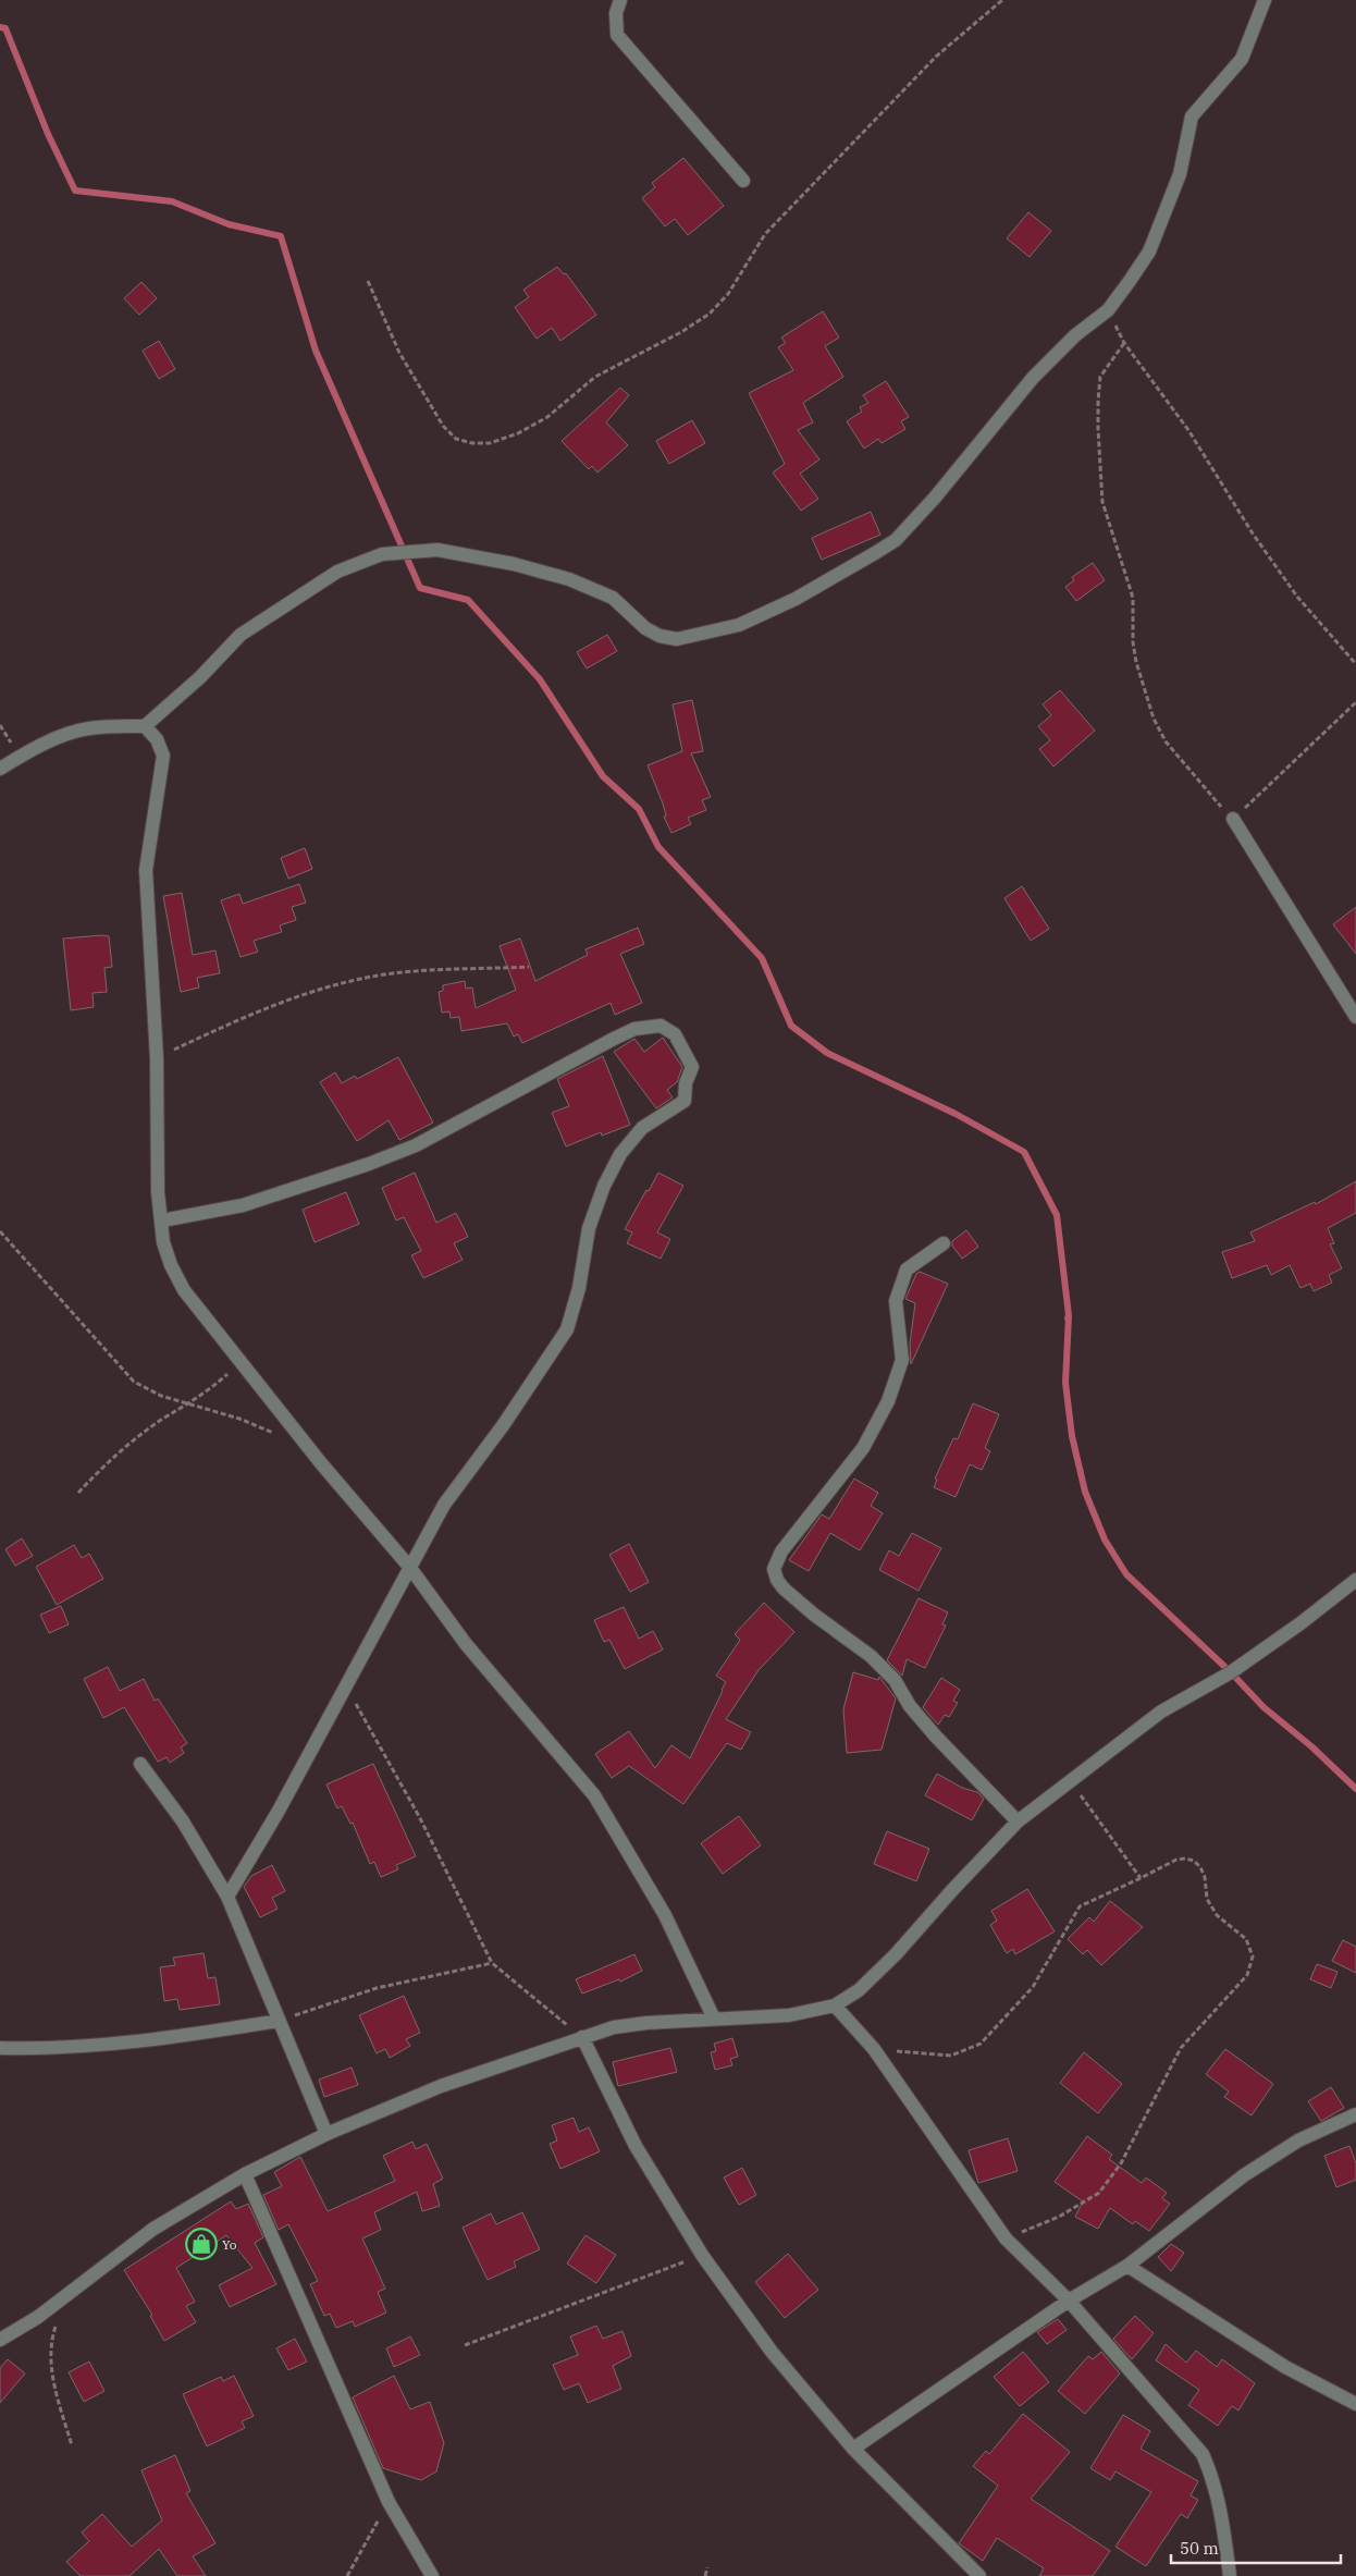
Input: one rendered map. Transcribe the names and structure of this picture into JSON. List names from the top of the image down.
{
  "places": {
    "shop": ["Yo"]
  },
  "scale_bar": "50 m"
}
